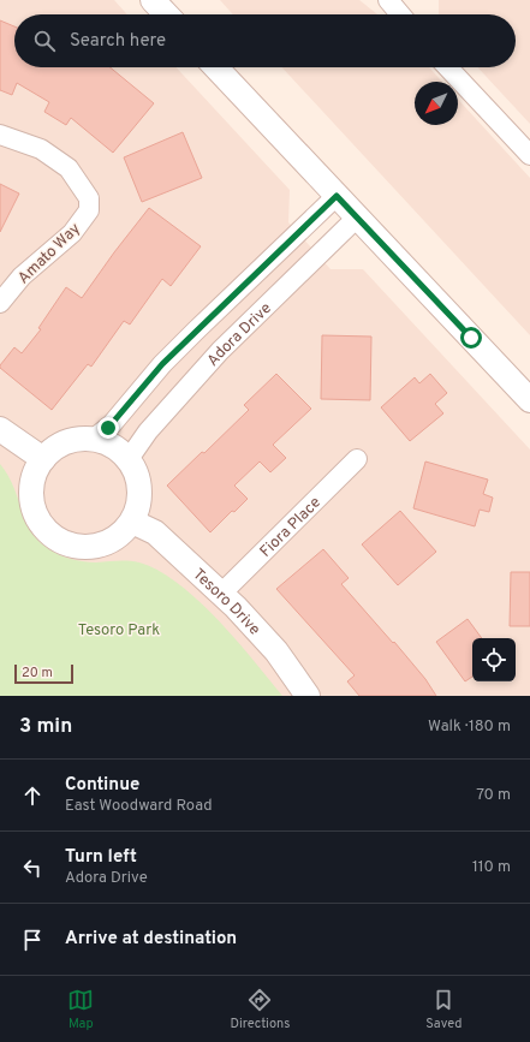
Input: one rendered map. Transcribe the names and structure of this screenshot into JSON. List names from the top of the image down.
{
  "streets": {
    "street": [
      "Amato Way",
      "Adora Drive",
      "Fiora Place",
      "Tesoro Drive"
    ]
  },
  "crossings": [
    ["Adora Drive", "Tesoro Drive"],
    ["Fiora Place", "Tesoro Drive"]
  ],
  "parks": ["Tesoro Park"],
  "scale_bar": "20 m",
  "north": "bottom left",
  "page": {
    "search": "Search here",
    "scale": "20 m",
    "heading": ["3 min", "Walk · 180 m"],
    "list": [
      ["Continue", "East Woodward Road", "70 m"],
      ["Turn left", "Adora Drive", "110 m"],
      "Arrive at destination"
    ],
    "nav": ["Map", "Directions", "Saved"]
  }
}
